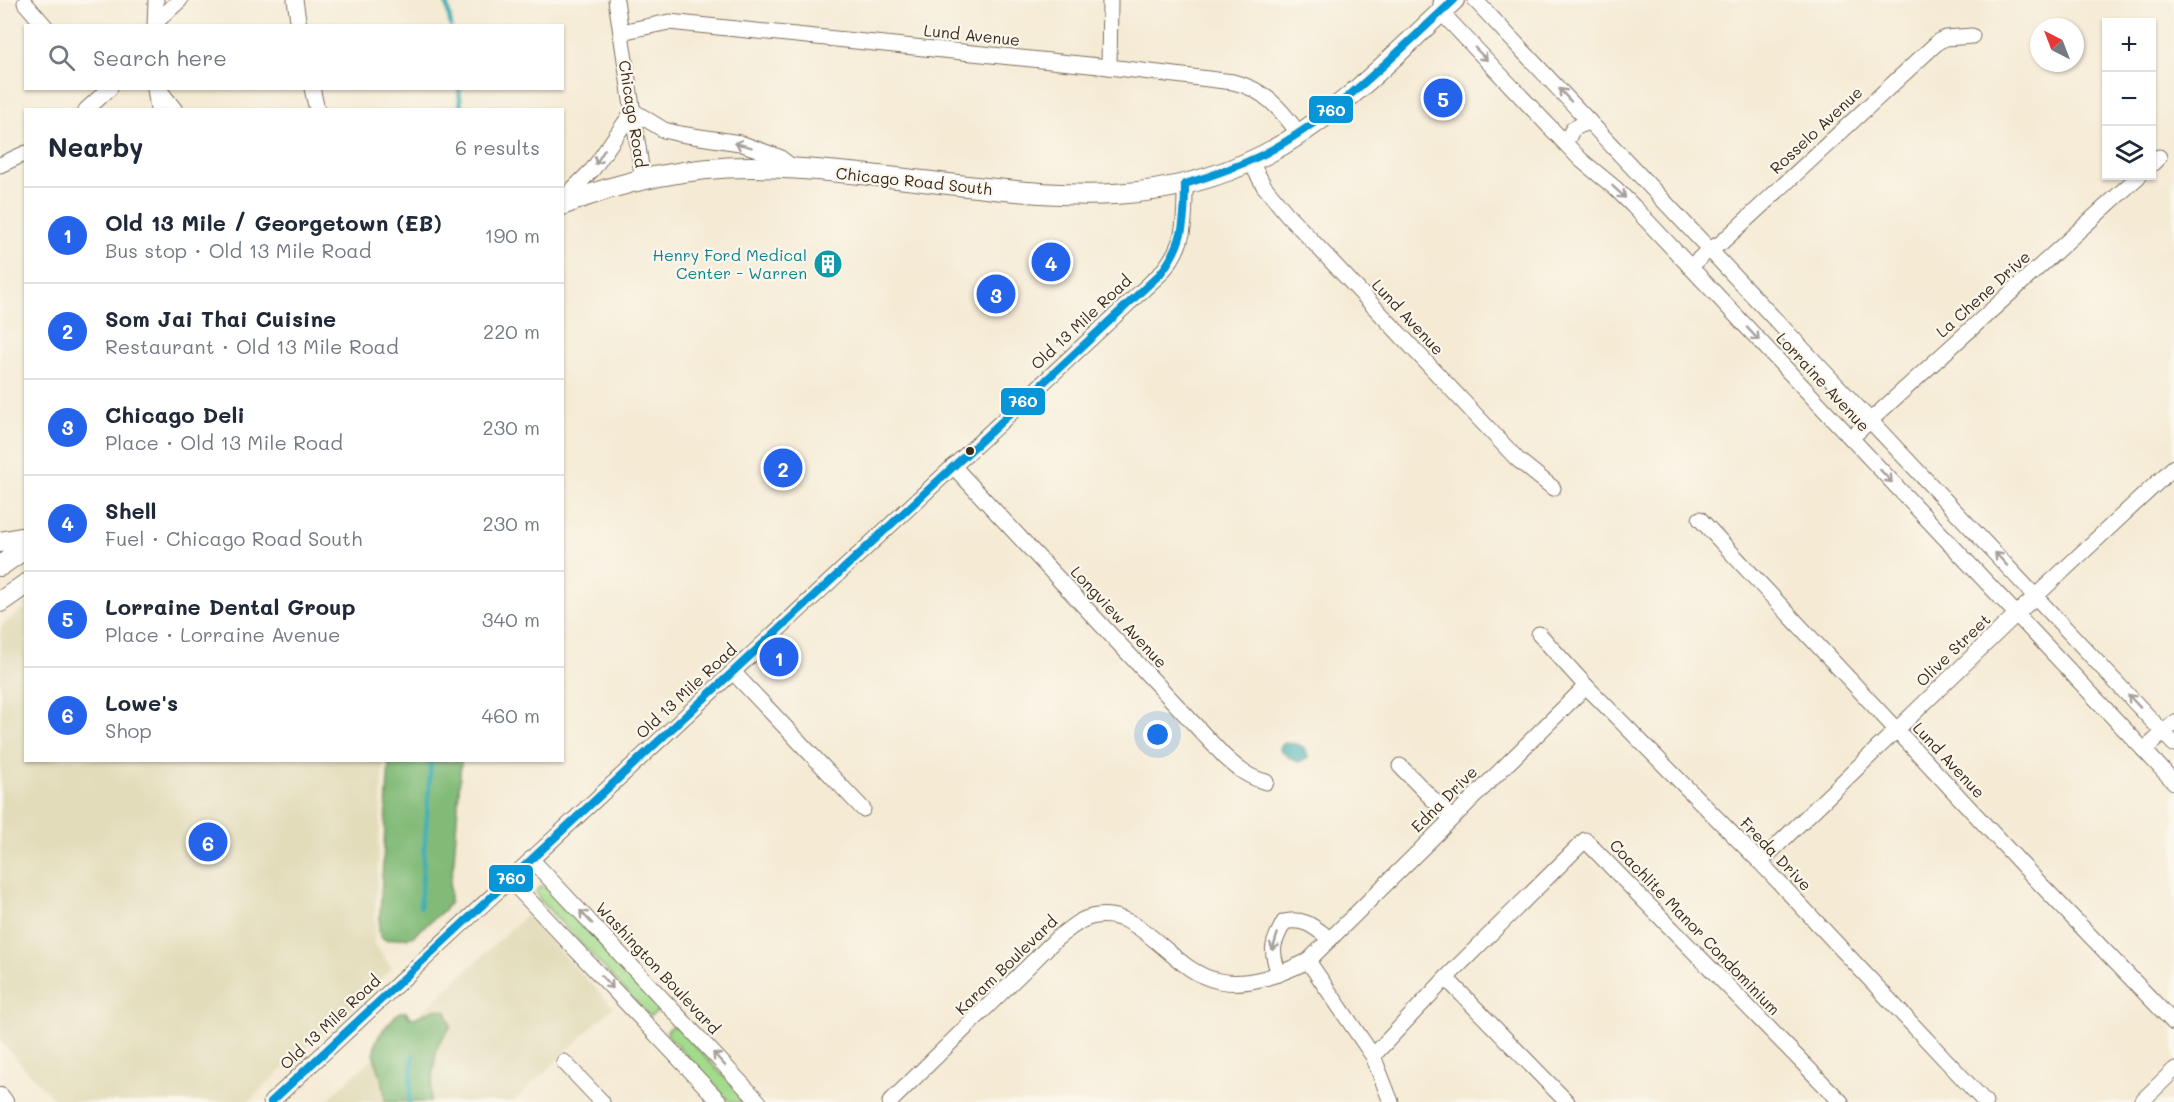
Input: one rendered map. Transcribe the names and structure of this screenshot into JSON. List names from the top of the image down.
{
  "streets": {
    "main road": ["Chicago Road", "Chicago Road South"],
    "street": [
      "Lund Avenue",
      "Rosselo Avenue",
      "La Chene Drive",
      "Old 13 Mile Road",
      "Lorraine Avenue",
      "Longview Avenue",
      "Olive Street",
      "Edna Drive",
      "Freda Drive",
      "Coachlite Manor Condominium",
      "Karam Boulevard",
      "Washington Boulevard"
    ]
  },
  "crossings": [
    ["Lund Avenue", "Chicago Road"],
    ["Lund Avenue", "Chicago Road South"],
    ["Lund Avenue", "Olive Street"],
    ["Chicago Road", "Chicago Road South"],
    ["Rosselo Avenue", "Lorraine Avenue"],
    ["Chicago Road South", "Old 13 Mile Road"],
    ["Chicago Road South", "Lorraine Avenue"],
    ["La Chene Drive", "Lorraine Avenue"],
    ["Old 13 Mile Road", "Longview Avenue"],
    ["Old 13 Mile Road", "Washington Boulevard"],
    ["Lorraine Avenue", "Olive Street"],
    ["Olive Street", "Freda Drive"],
    ["Edna Drive", "Freda Drive"],
    ["Edna Drive", "Karam Boulevard"]
  ],
  "places": {
    "building": ["Henry Ford Medical Center - Warren"]
  },
  "lines": ["transit line 760"],
  "north": "top left",
  "page": {
    "map_buttons": ["+", "−"],
    "search": "Search here",
    "pins": [
      "5",
      "4",
      "3",
      "2",
      "1",
      "6"
    ],
    "heading": ["Nearby", "6 results"],
    "list": [
      {
        "mark": "1",
        "name": "Old 13 Mile / Georgetown (EB)",
        "note": "Bus stop · Old 13 Mile Road",
        "value": "190 m"
      },
      {
        "mark": "2",
        "name": "Som Jai Thai Cuisine",
        "note": "Restaurant · Old 13 Mile Road",
        "value": "220 m"
      },
      {
        "mark": "3",
        "name": "Chicago Deli",
        "note": "Place · Old 13 Mile Road",
        "value": "230 m"
      },
      {
        "mark": "4",
        "name": "Shell",
        "note": "Fuel · Chicago Road South",
        "value": "230 m"
      },
      {
        "mark": "5",
        "name": "Lorraine Dental Group",
        "note": "Place · Lorraine Avenue",
        "value": "340 m"
      },
      {
        "mark": "6",
        "name": "Lowe's",
        "note": "Shop",
        "value": "460 m"
      }
    ]
  }
}
